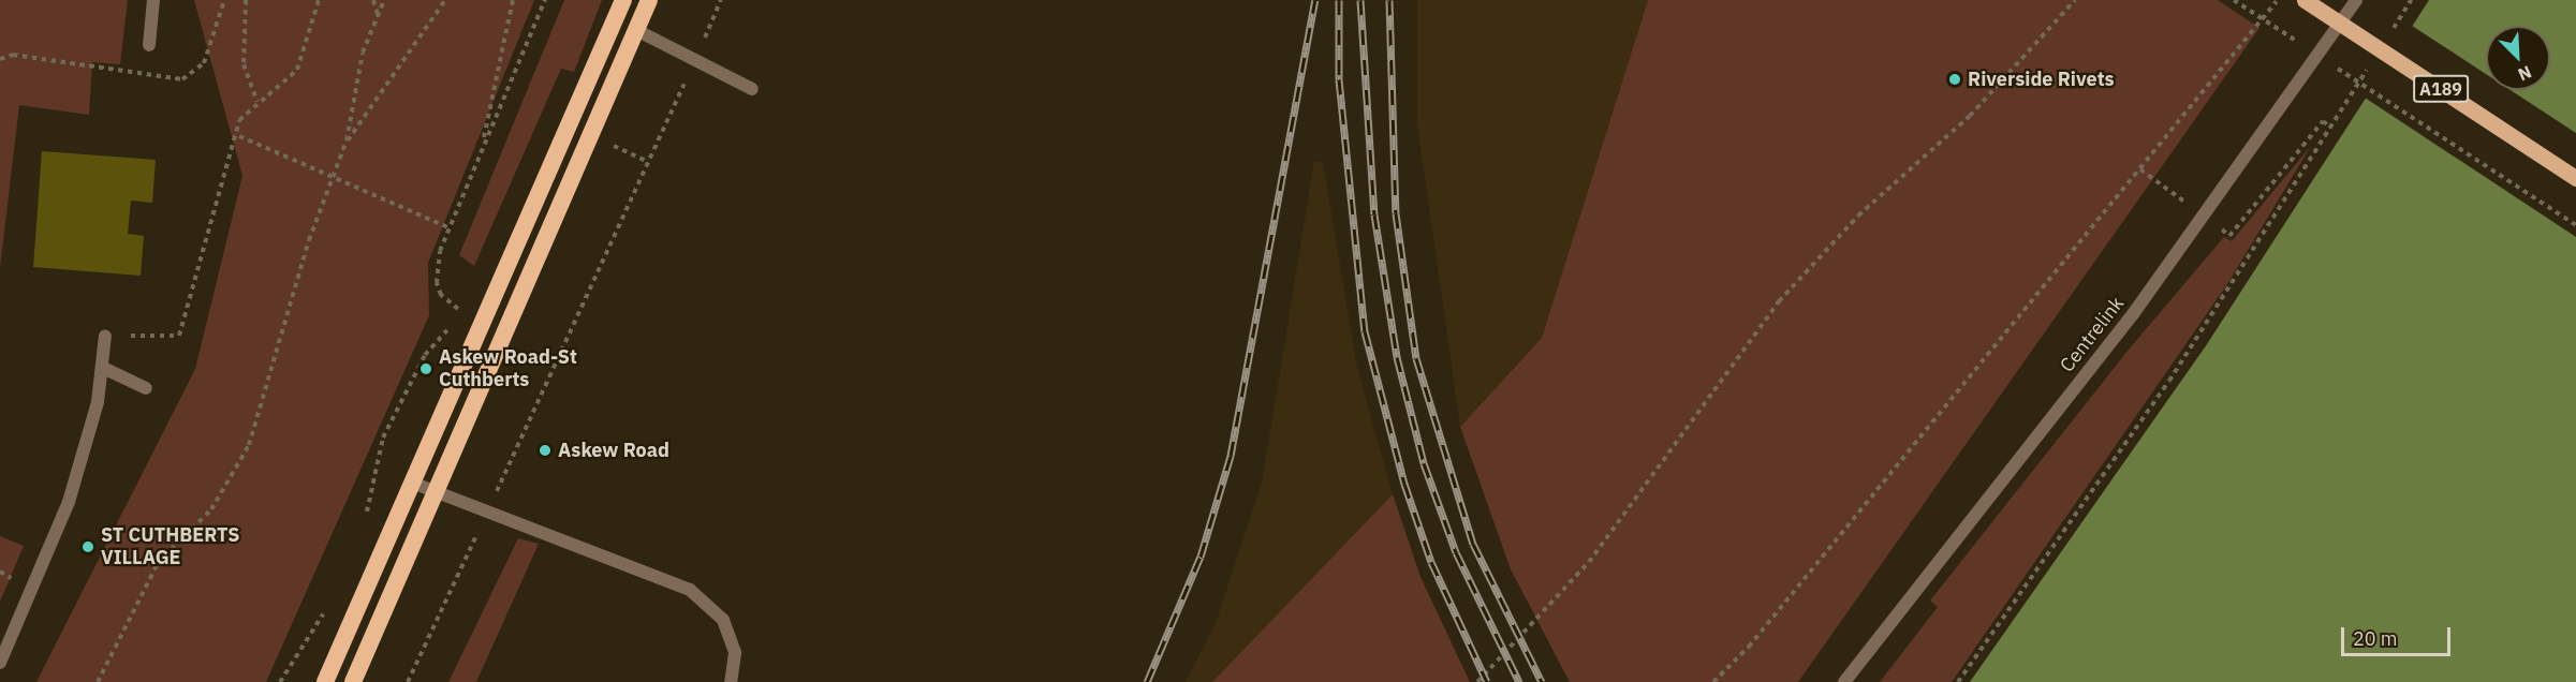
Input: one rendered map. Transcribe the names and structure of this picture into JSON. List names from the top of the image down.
{
  "streets": {
    "main road": ["A189"],
    "street": ["Centrelink"]
  },
  "places": [
    "Riverside Rivets",
    "Askew Road-St Cuthberts",
    "Askew Road",
    "ST CUTHBERTS VILLAGE"
  ],
  "scale_bar": "20 m",
  "north": "bottom right"
}
